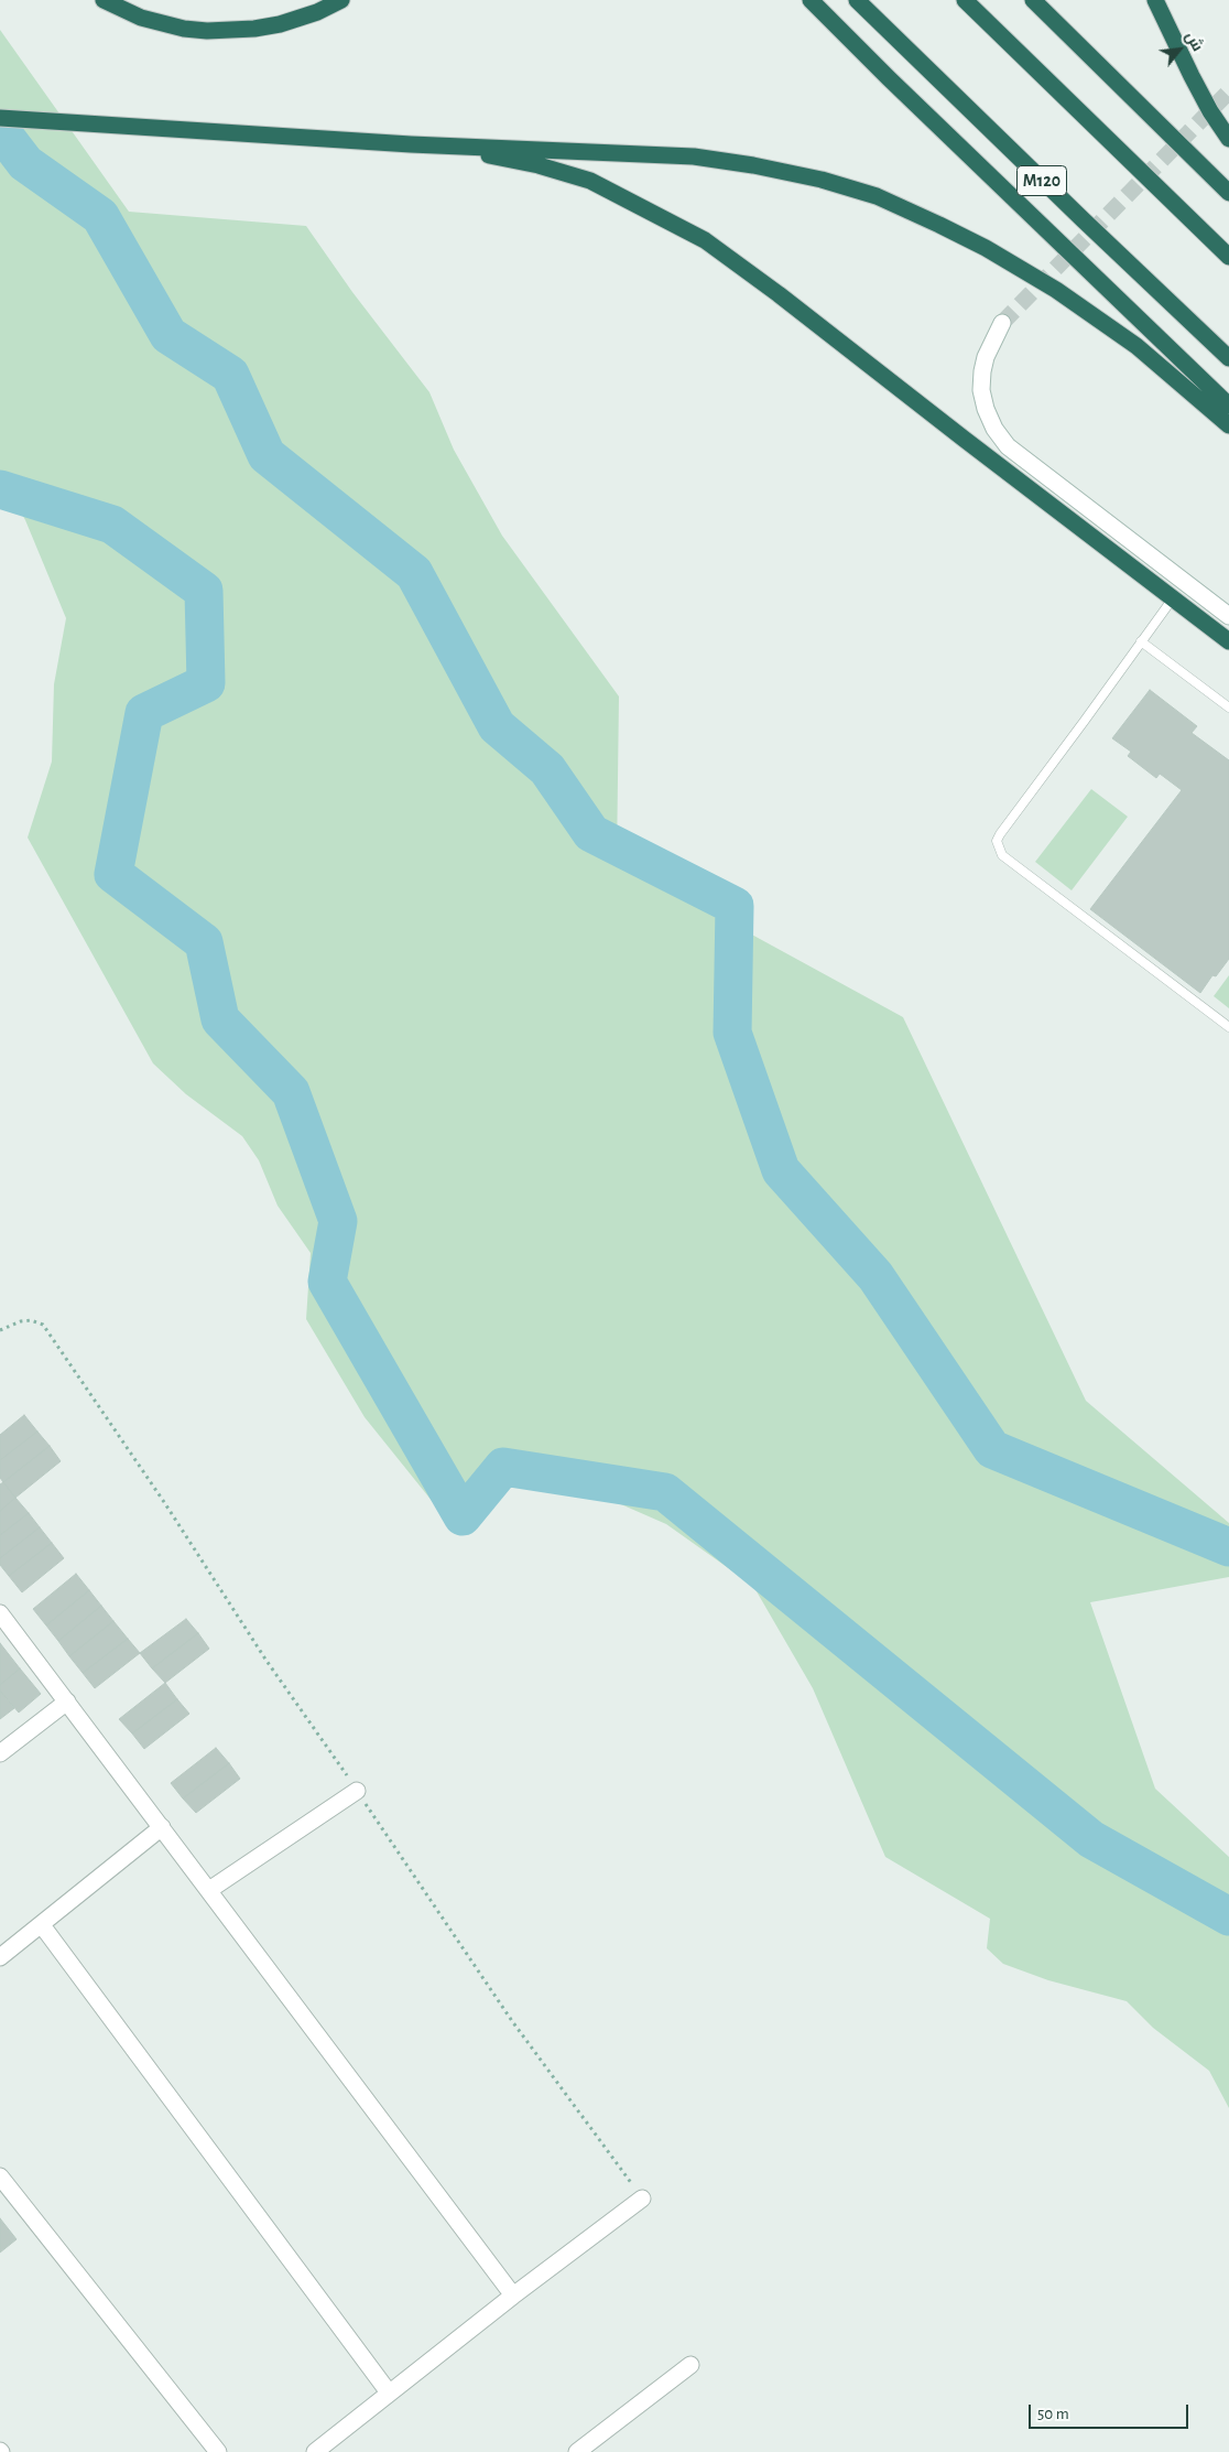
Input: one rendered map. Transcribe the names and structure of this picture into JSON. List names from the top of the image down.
{
  "streets": {
    "highway": ["M120"]
  },
  "scale_bar": "50 m",
  "north": "top right"
}
